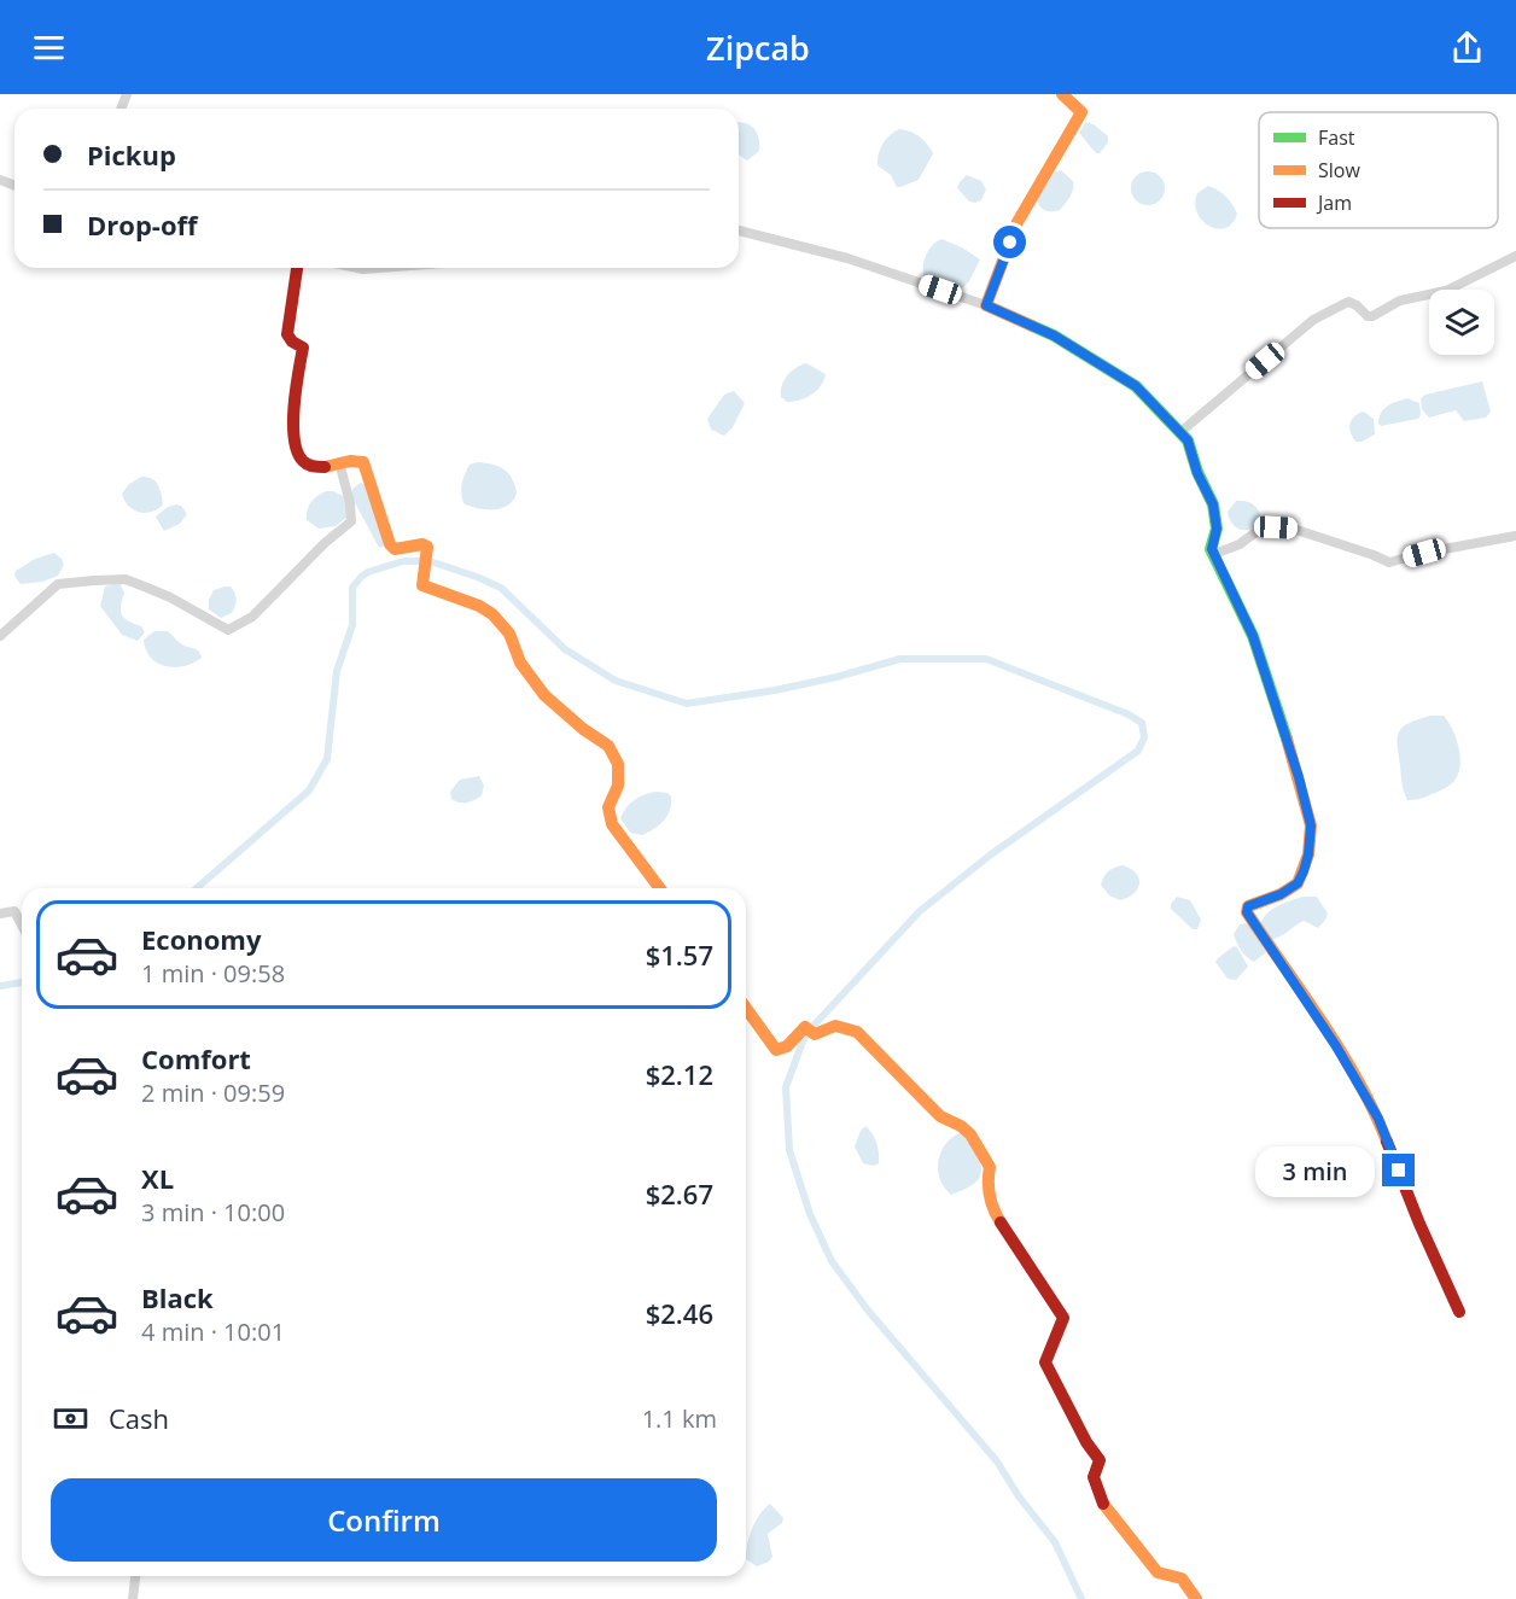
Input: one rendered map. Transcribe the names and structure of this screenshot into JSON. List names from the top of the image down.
{
  "legend": ["Fast", "Slow", "Jam"],
  "page": {
    "header": "Zipcab",
    "banner": ["Pickup", "Drop-off"],
    "list": [
      {
        "name": "Economy",
        "note": "1 min · 09:58",
        "value": "$1.57"
      },
      {
        "name": "Comfort",
        "note": "2 min · 09:59",
        "value": "$2.12"
      },
      {
        "name": "XL",
        "note": "3 min · 10:00",
        "value": "$2.67"
      },
      {
        "name": "Black",
        "note": "4 min · 10:01",
        "value": "$2.46"
      }
    ],
    "bubble": "3 min",
    "pay": ["Cash", "1.1 km"],
    "buttons": "Confirm"
  }
}
